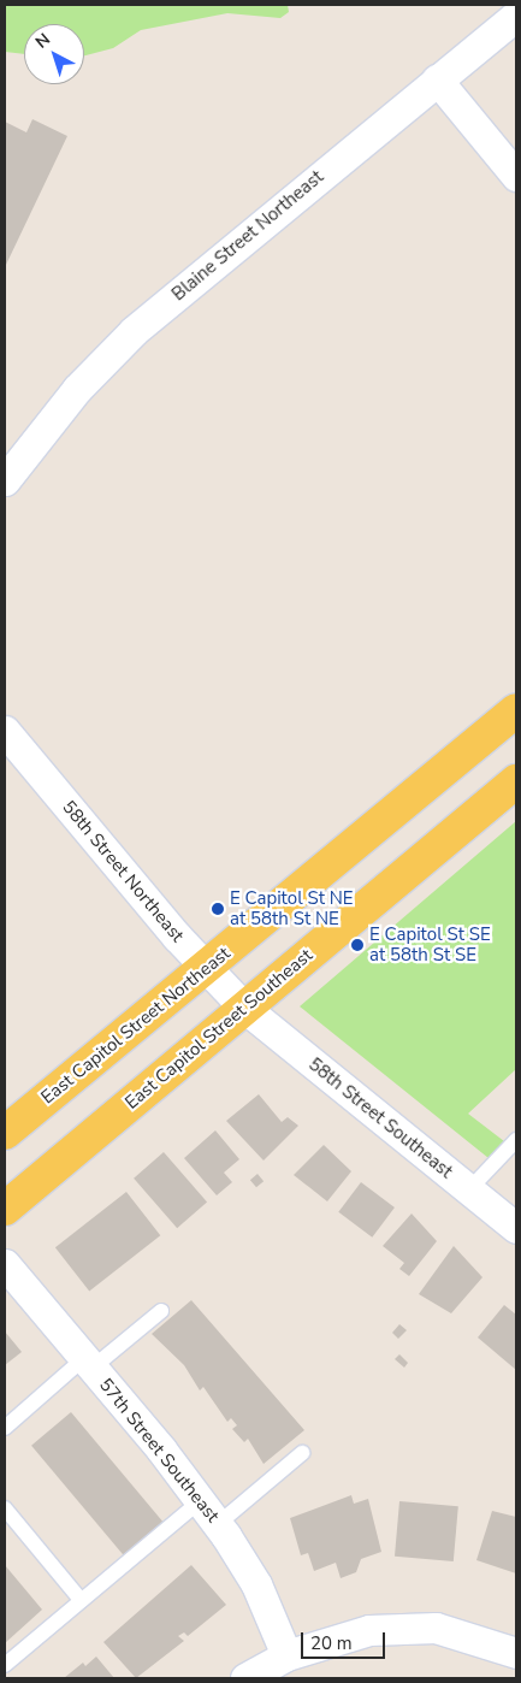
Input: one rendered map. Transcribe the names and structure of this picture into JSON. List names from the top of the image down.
{
  "streets": {
    "main road": ["East Capitol Street Northeast", "East Capitol Street Southeast"],
    "street": [
      "Blaine Street Northeast",
      "58th Street Northeast",
      "58th Street Southeast",
      "57th Street Southeast"
    ]
  },
  "crossings": [
    ["58th Street Northeast", "East Capitol Street Northeast"],
    ["58th Street Northeast", "East Capitol Street Southeast"],
    ["58th Street Northeast", "58th Street Southeast"],
    ["East Capitol Street Southeast", "58th Street Southeast"]
  ],
  "places": ["E Capitol St NE at 58th St NE", "E Capitol St SE at 58th St SE"],
  "scale_bar": "20 m",
  "north": "top left"
}
